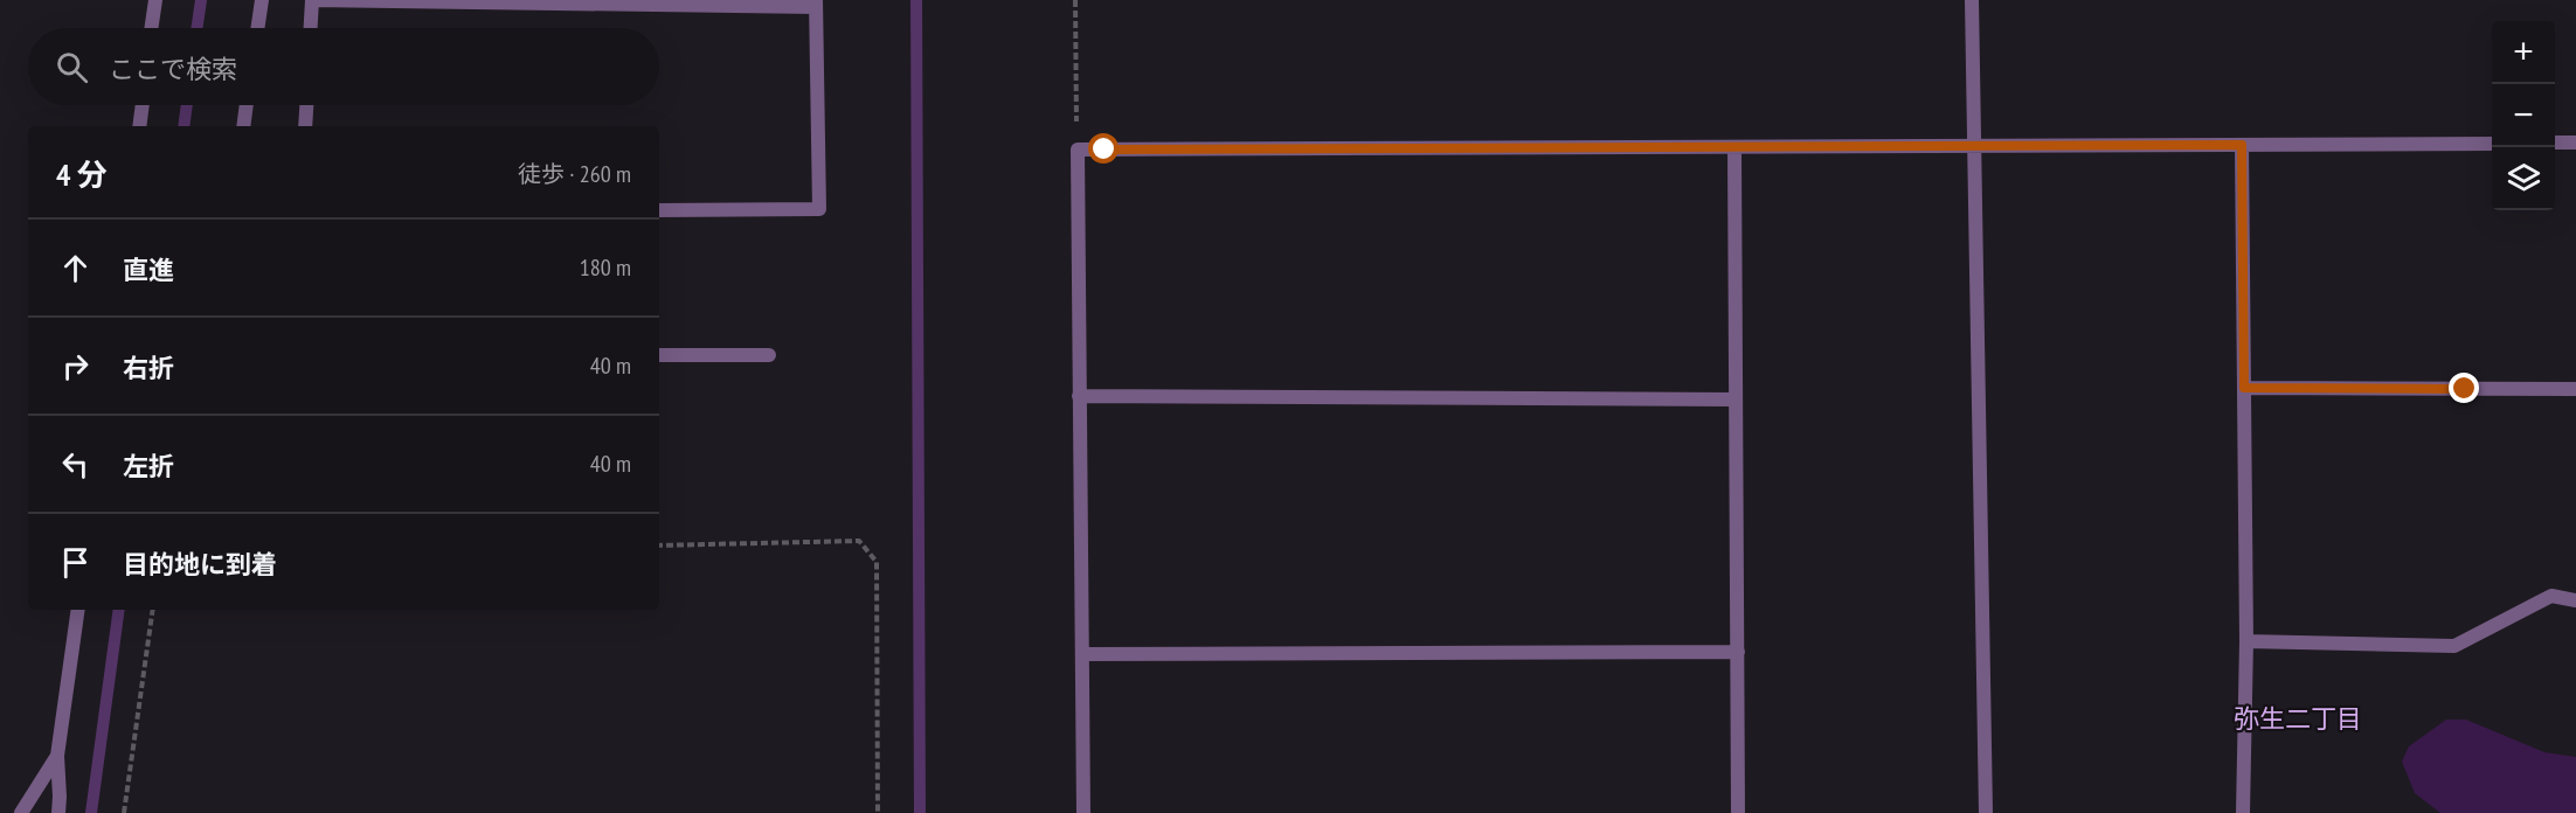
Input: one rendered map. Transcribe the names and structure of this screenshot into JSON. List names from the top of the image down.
{
  "districts": ["弥生二丁目"],
  "page": {
    "map_buttons": ["+", "−"],
    "search": "ここで検索",
    "heading": ["4 分", "徒歩 · 260 m"],
    "list": [
      ["直進", "180 m"],
      ["右折", "40 m"],
      ["左折", "40 m"],
      "目的地に到着"
    ]
  }
}
